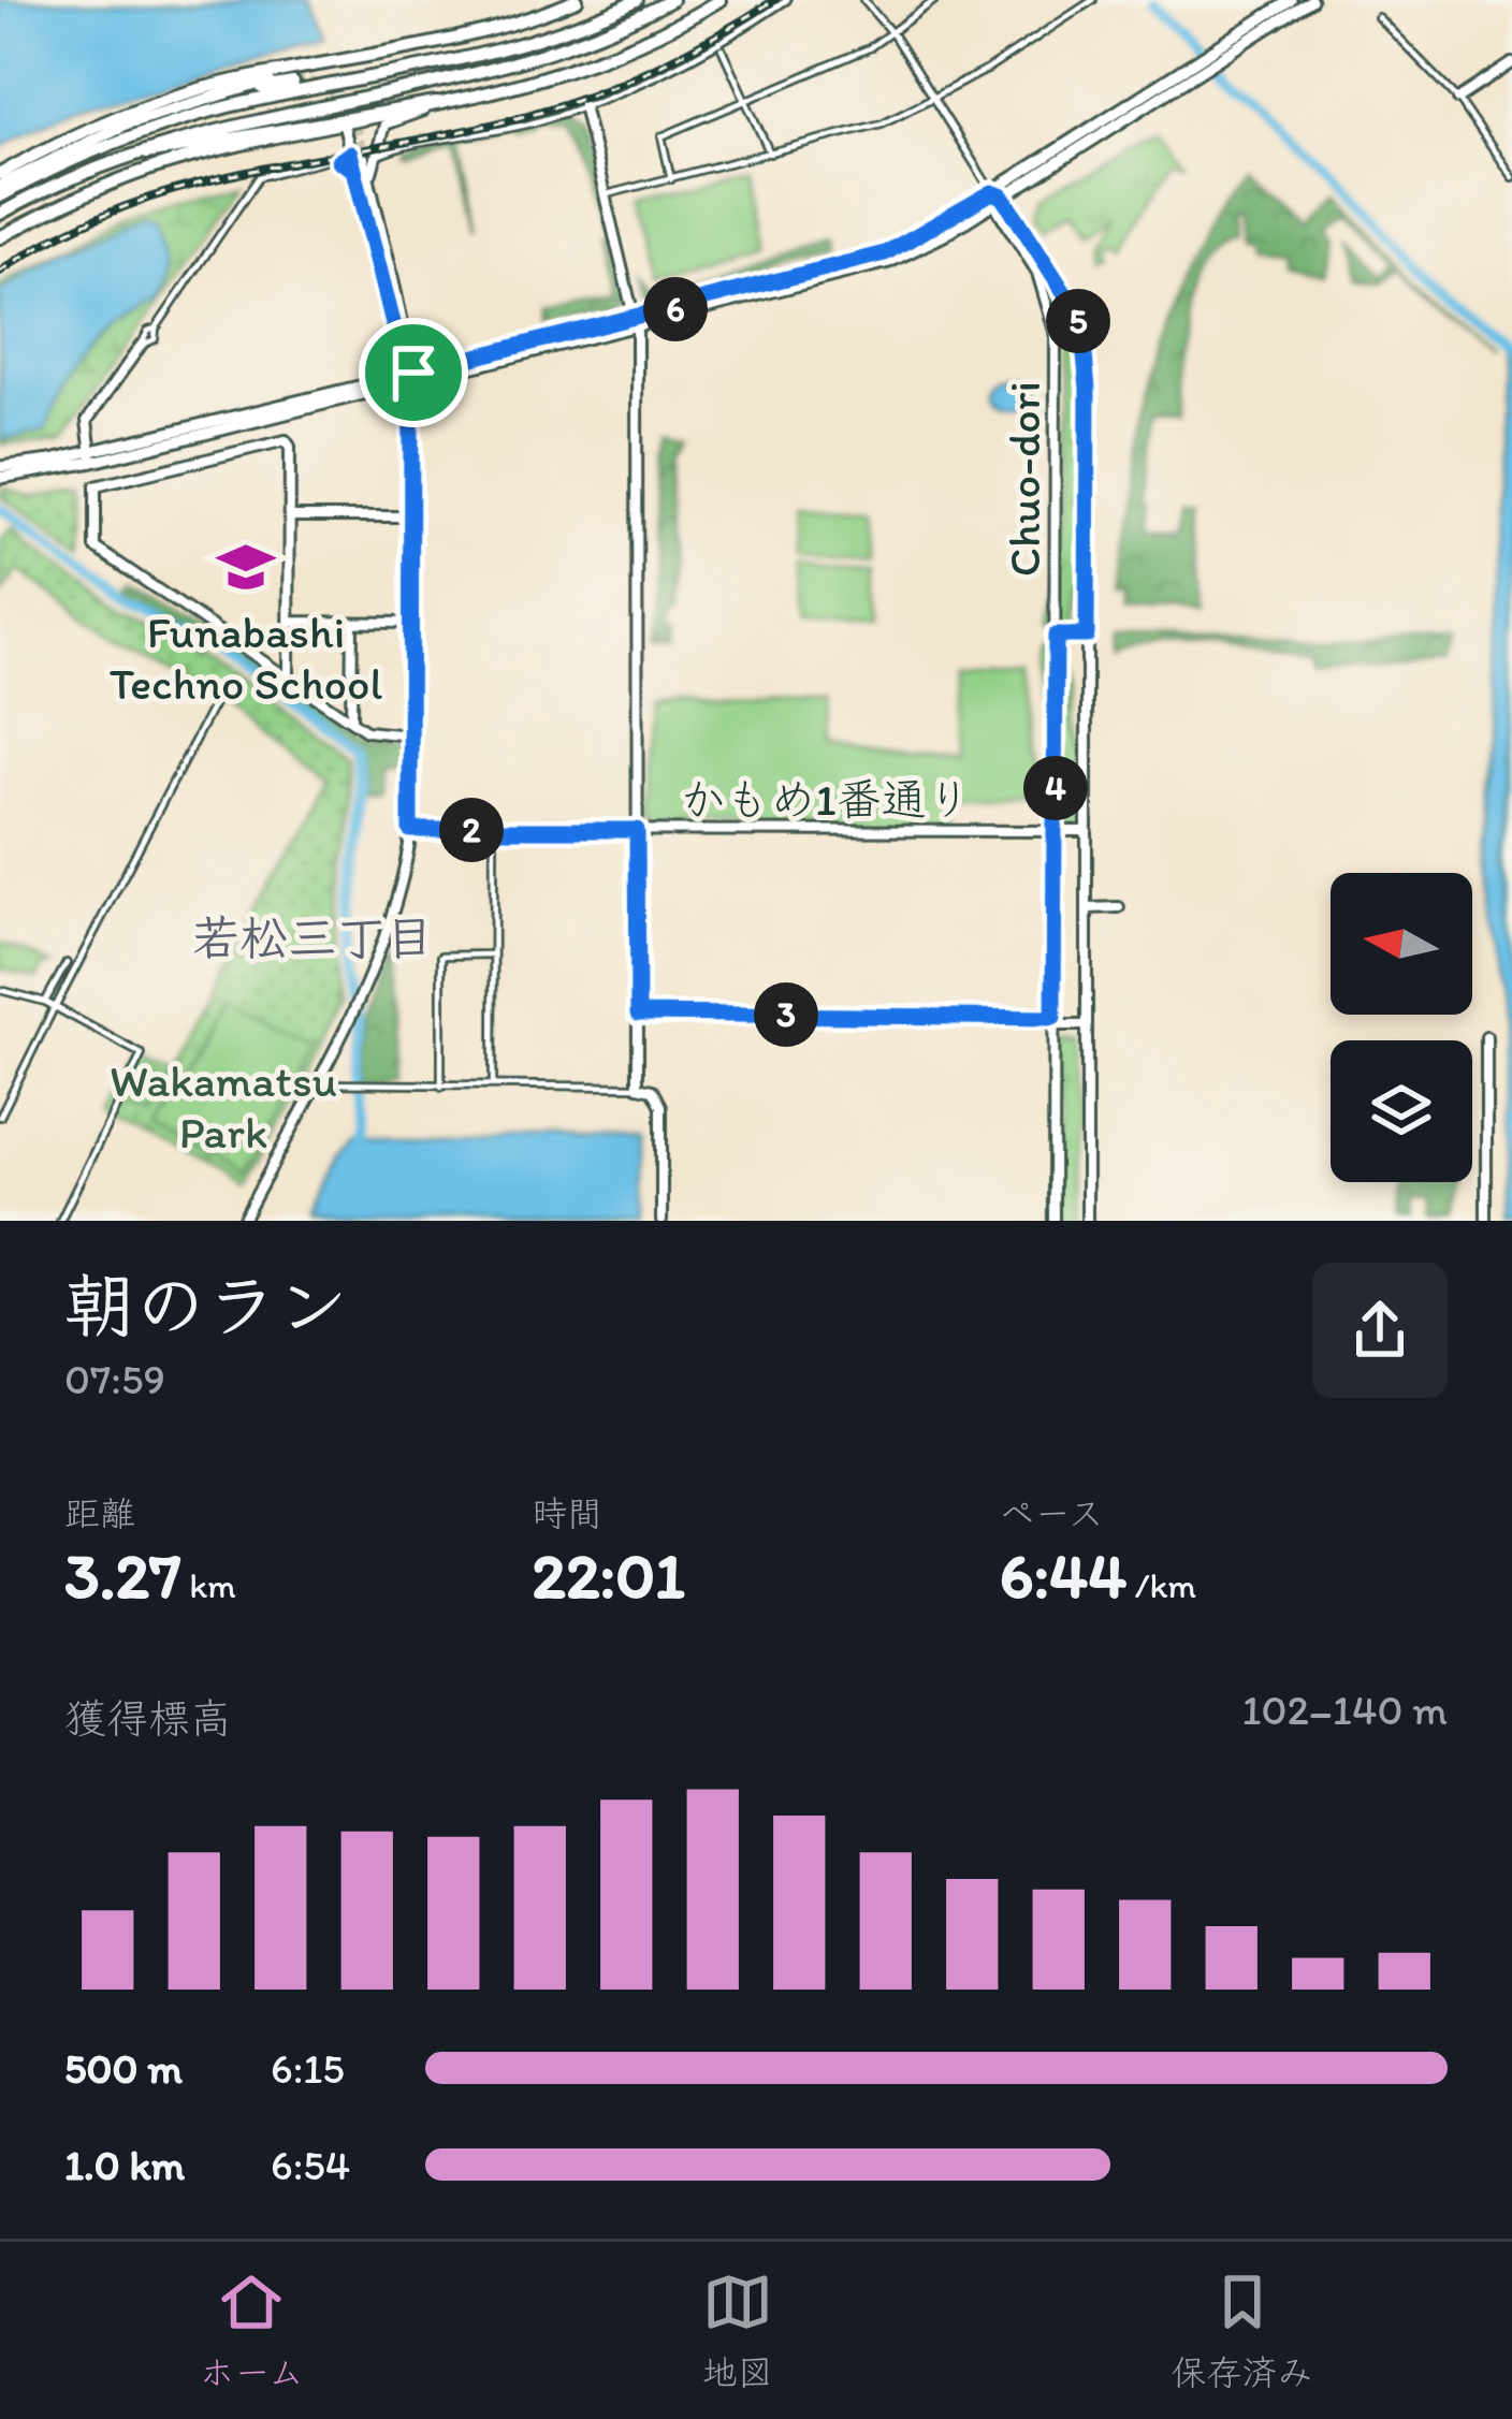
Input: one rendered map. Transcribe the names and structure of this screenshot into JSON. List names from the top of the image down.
{
  "streets": {
    "street": ["Chuo-dori", "かもめ1番通り"]
  },
  "crossings": [
    ["Chuo-dori", "かもめ1番通り"]
  ],
  "districts": ["若松三丁目"],
  "parks": ["Wakamatsu Park"],
  "places": {
    "school or university": ["Funabashi Techno School"]
  },
  "north": "left",
  "page": {
    "pins": [
      "6",
      "5",
      "4",
      "2",
      "3"
    ],
    "heading": ["朝のラン", "07:59"],
    "stats": [
      ["距離", "3.27 km"],
      ["時間", "22:01"],
      ["ペース", "6:44 /km"]
    ],
    "chart": ["獲得標高", "102–140 m"],
    "list": [
      {
        "name": "500 m",
        "note": "6:15"
      },
      {
        "name": "1.0 km",
        "note": "6:54"
      }
    ],
    "tabs": ["ホーム", "地図", "保存済み"]
  }
}
